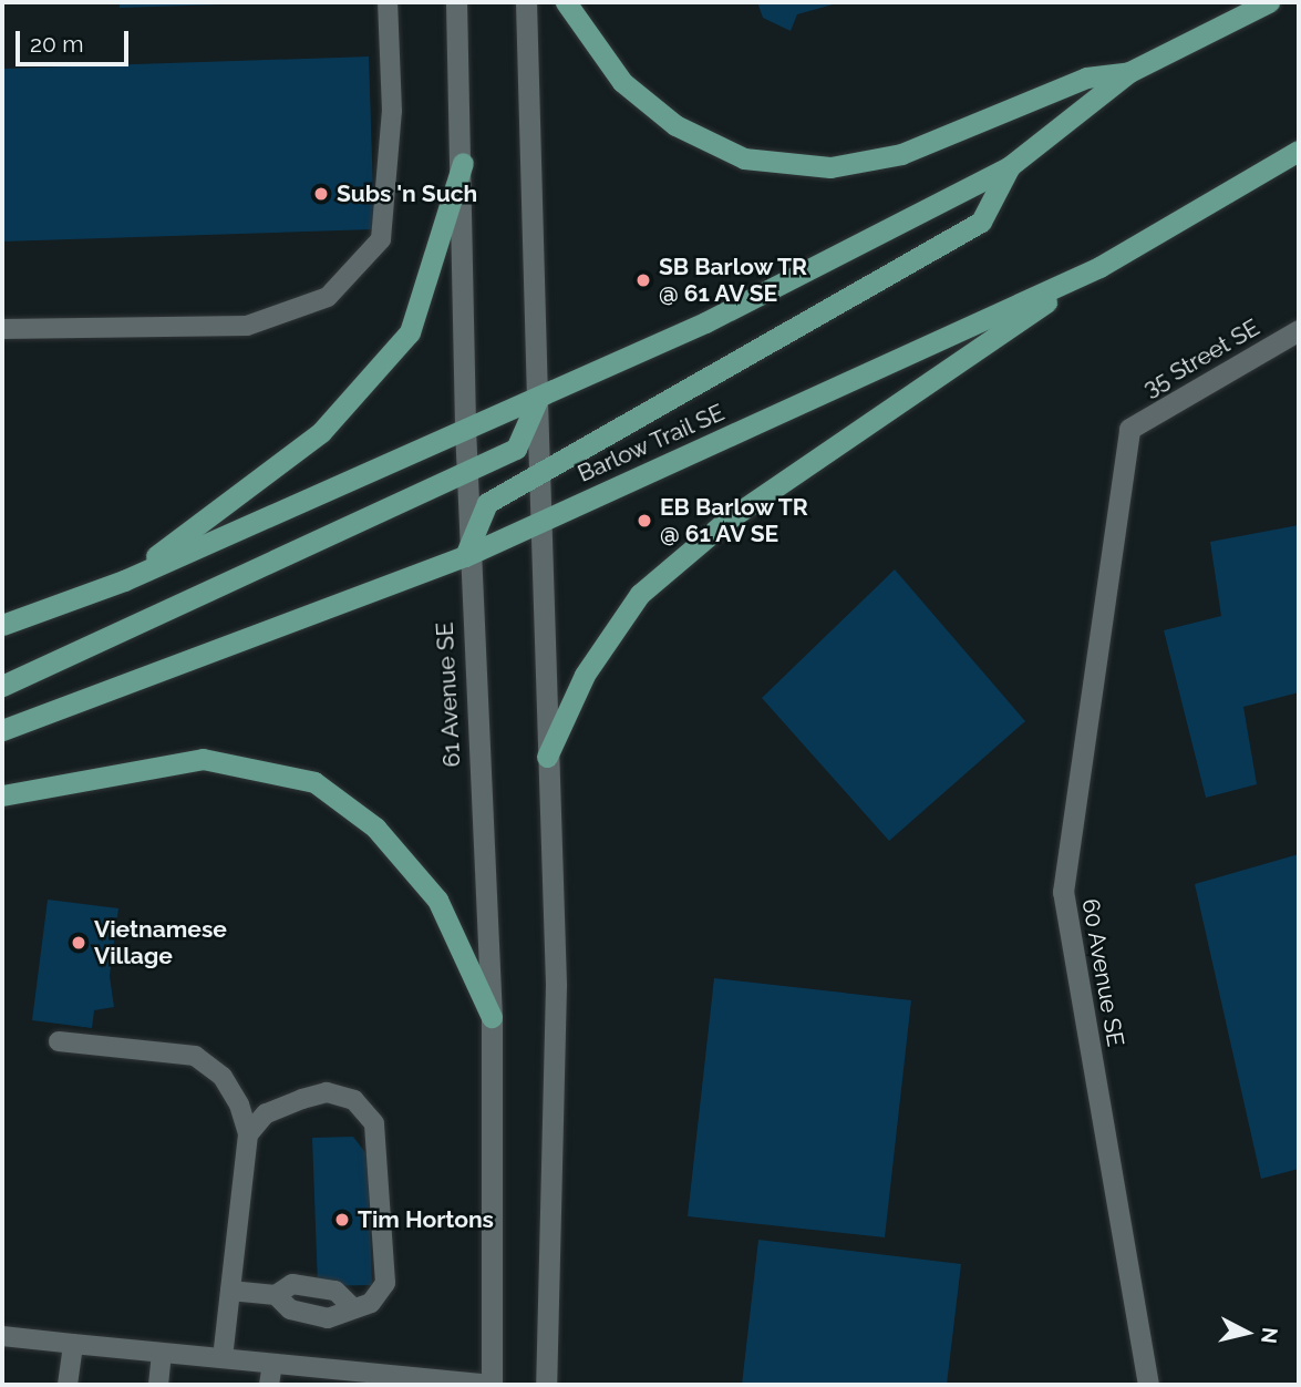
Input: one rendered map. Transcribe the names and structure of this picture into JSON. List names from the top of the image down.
{
  "streets": {
    "main road": ["Barlow Trail SE"],
    "street": ["35 Street SE", "61 Avenue SE", "60 Avenue SE"]
  },
  "crossings": [
    ["35 Street SE", "60 Avenue SE"],
    ["Barlow Trail SE", "61 Avenue SE"]
  ],
  "places": [
    "Subs 'n Such",
    "SB Barlow TR @ 61 AV SE",
    "EB Barlow TR @ 61 AV SE",
    "Vietnamese Village",
    "Tim Hortons"
  ],
  "scale_bar": "20 m",
  "north": "right"
}
